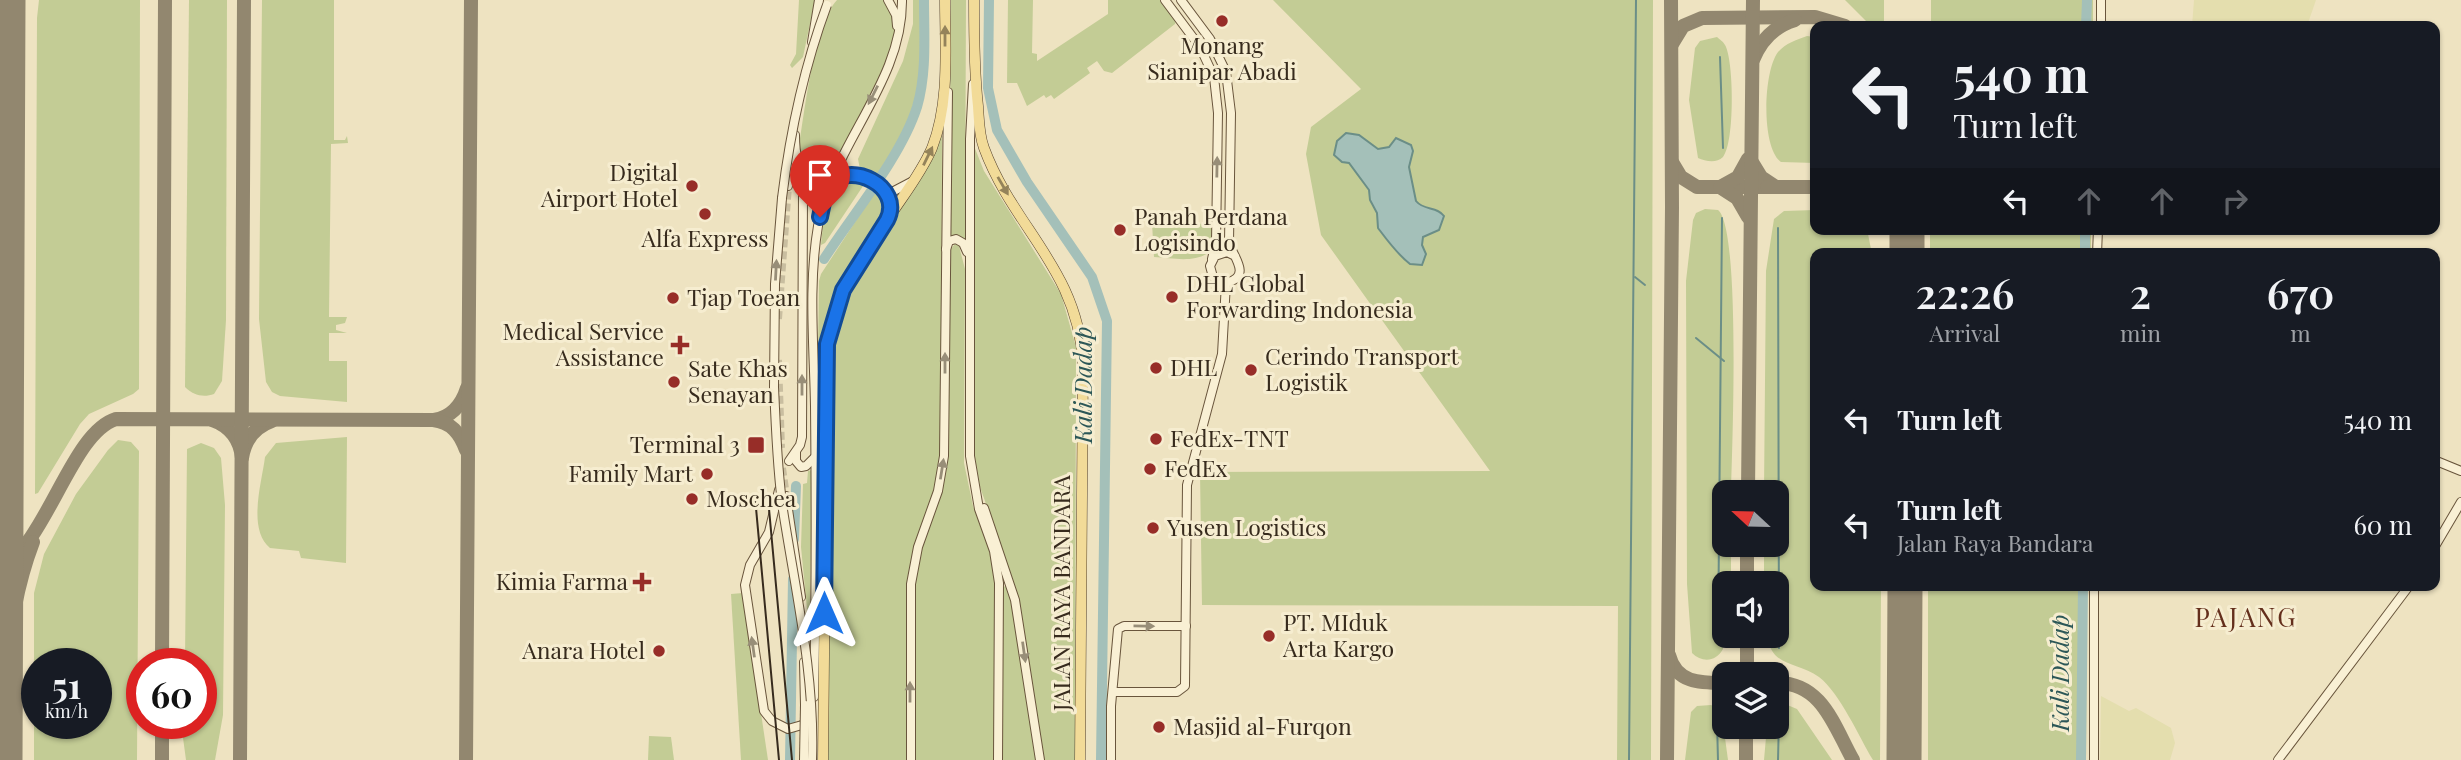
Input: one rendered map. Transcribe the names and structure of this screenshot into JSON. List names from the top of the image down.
{
  "streets": {
    "main road": ["JALAN RAYA BANDARA"]
  },
  "one_way": ["JALAN RAYA BANDARA"],
  "districts": ["PAJANG"],
  "water": ["Kali Dadap"],
  "places": {
    "other": [
      "Monang Sianipar Abadi",
      "Digital Airport Hotel",
      "Alfa Express",
      "Panah Perdana Logisindo",
      "DHL Global Forwarding Indonesia",
      "Tjap Toean",
      "DHL",
      "Cerindo Transport Logistik",
      "Sate Khas Senayan",
      "FedEx-TNT",
      "FedEx",
      "Family Mart",
      "Moschea",
      "Yusen Logistics",
      "PT. MIduk Arta Kargo",
      "Anara Hotel",
      "Masjid al-Furqon"
    ],
    "health": ["Medical Service Assistance", "Kimia Farma"],
    "transit": ["Terminal 3"]
  },
  "north": "left",
  "page": {
    "turn": ["540 m", "Turn left"],
    "eta": [
      "22:26",
      "Arrival",
      "2",
      "min",
      "670",
      "m"
    ],
    "list": [
      {
        "name": "Turn left",
        "value": "540 m"
      },
      {
        "name": "Turn left",
        "note": "Jalan Raya Bandara",
        "value": "60 m"
      }
    ],
    "speed": "51 km/h",
    "limit": "60"
  }
}
